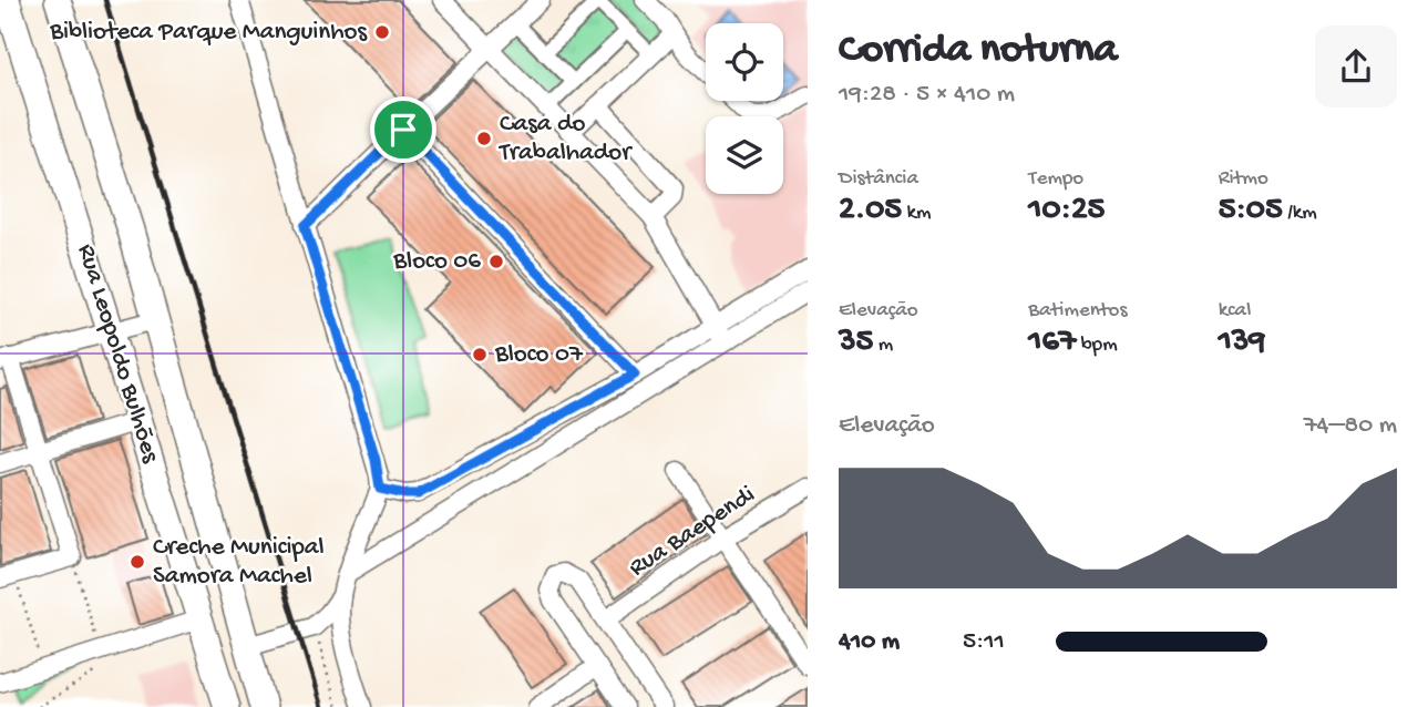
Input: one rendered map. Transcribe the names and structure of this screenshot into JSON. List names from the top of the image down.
{
  "streets": {
    "main road": ["Rua Leopoldo Bulhões"],
    "street": ["Rua Baependi"]
  },
  "places": [
    "Biblioteca Parque Manguinhos",
    "Casa do Trabalhador",
    "Bloco 06",
    "Bloco 07",
    "Creche Municipal Samora Machel"
  ],
  "page": {
    "heading": ["Corrida noturna", "19:28 · 5 × 410 m"],
    "stats": [
      ["Distância", "2.05 km"],
      ["Tempo", "10:25"],
      ["Ritmo", "5:05 /km"],
      ["Elevação", "35 m"],
      ["Batimentos", "167 bpm"],
      ["kcal", "139"]
    ],
    "chart": ["Elevação", "74–80 m"],
    "list": [
      {
        "name": "410 m",
        "note": "5:11"
      }
    ]
  }
}
